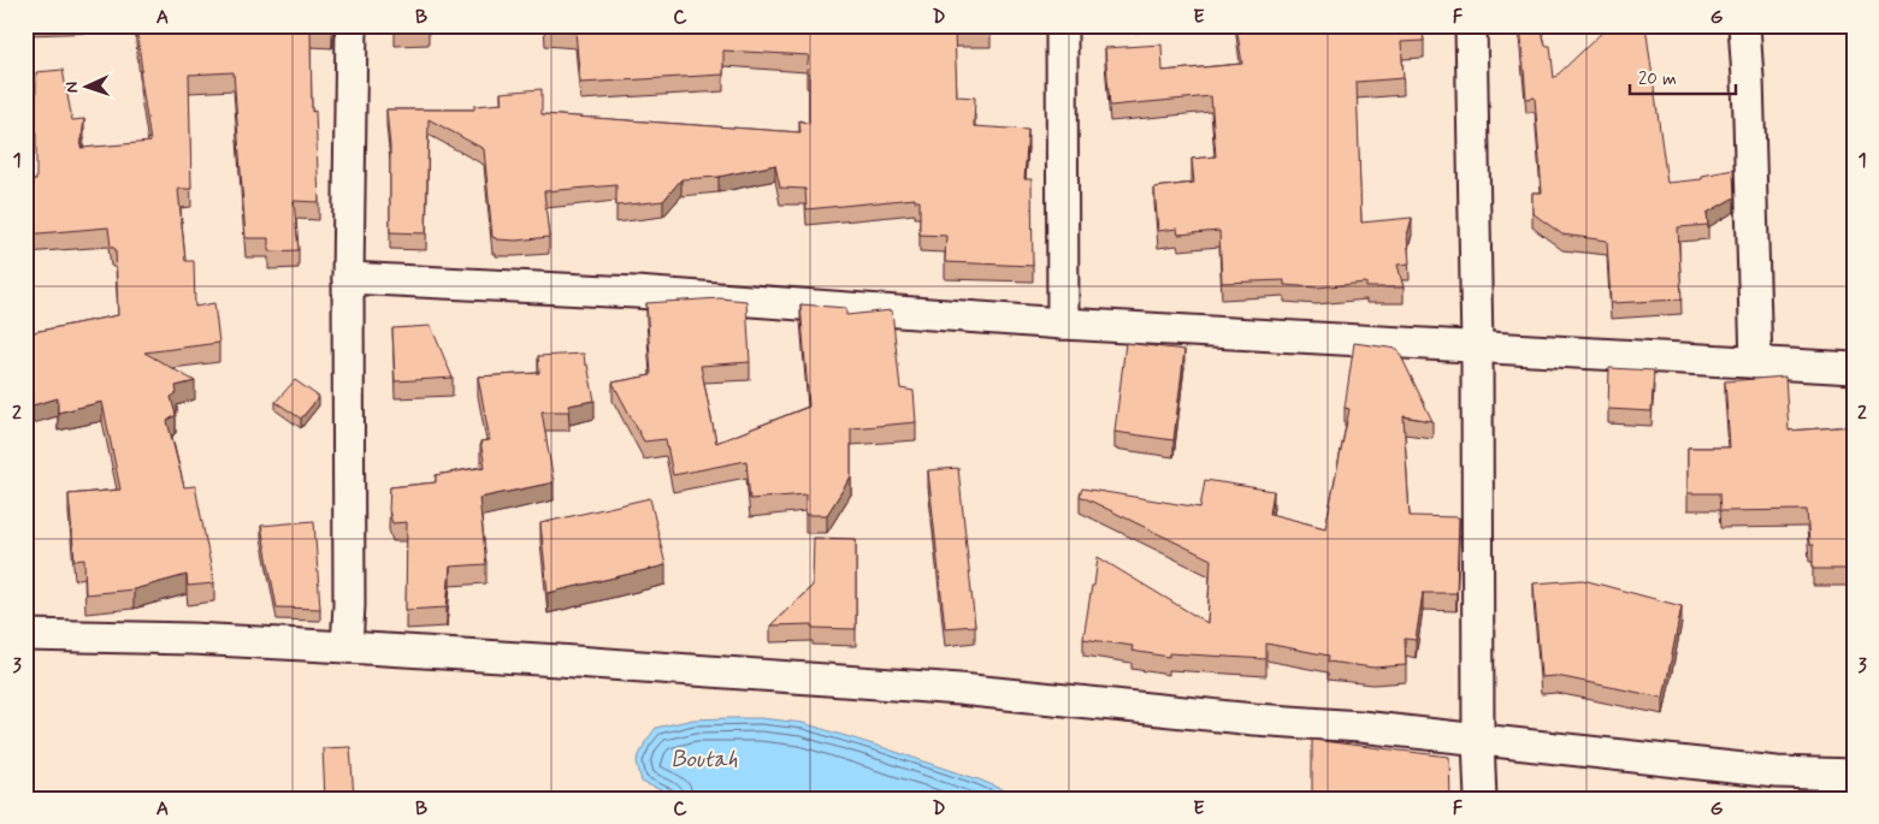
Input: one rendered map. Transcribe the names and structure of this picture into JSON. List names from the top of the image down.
{
  "water": ["Boutah"],
  "scale_bar": "20 m",
  "north": "left",
  "grid": {
    "columns": [
      "A",
      "B",
      "C",
      "D",
      "E",
      "F",
      "G"
    ],
    "rows": ["1", "2", "3"]
  }
}
